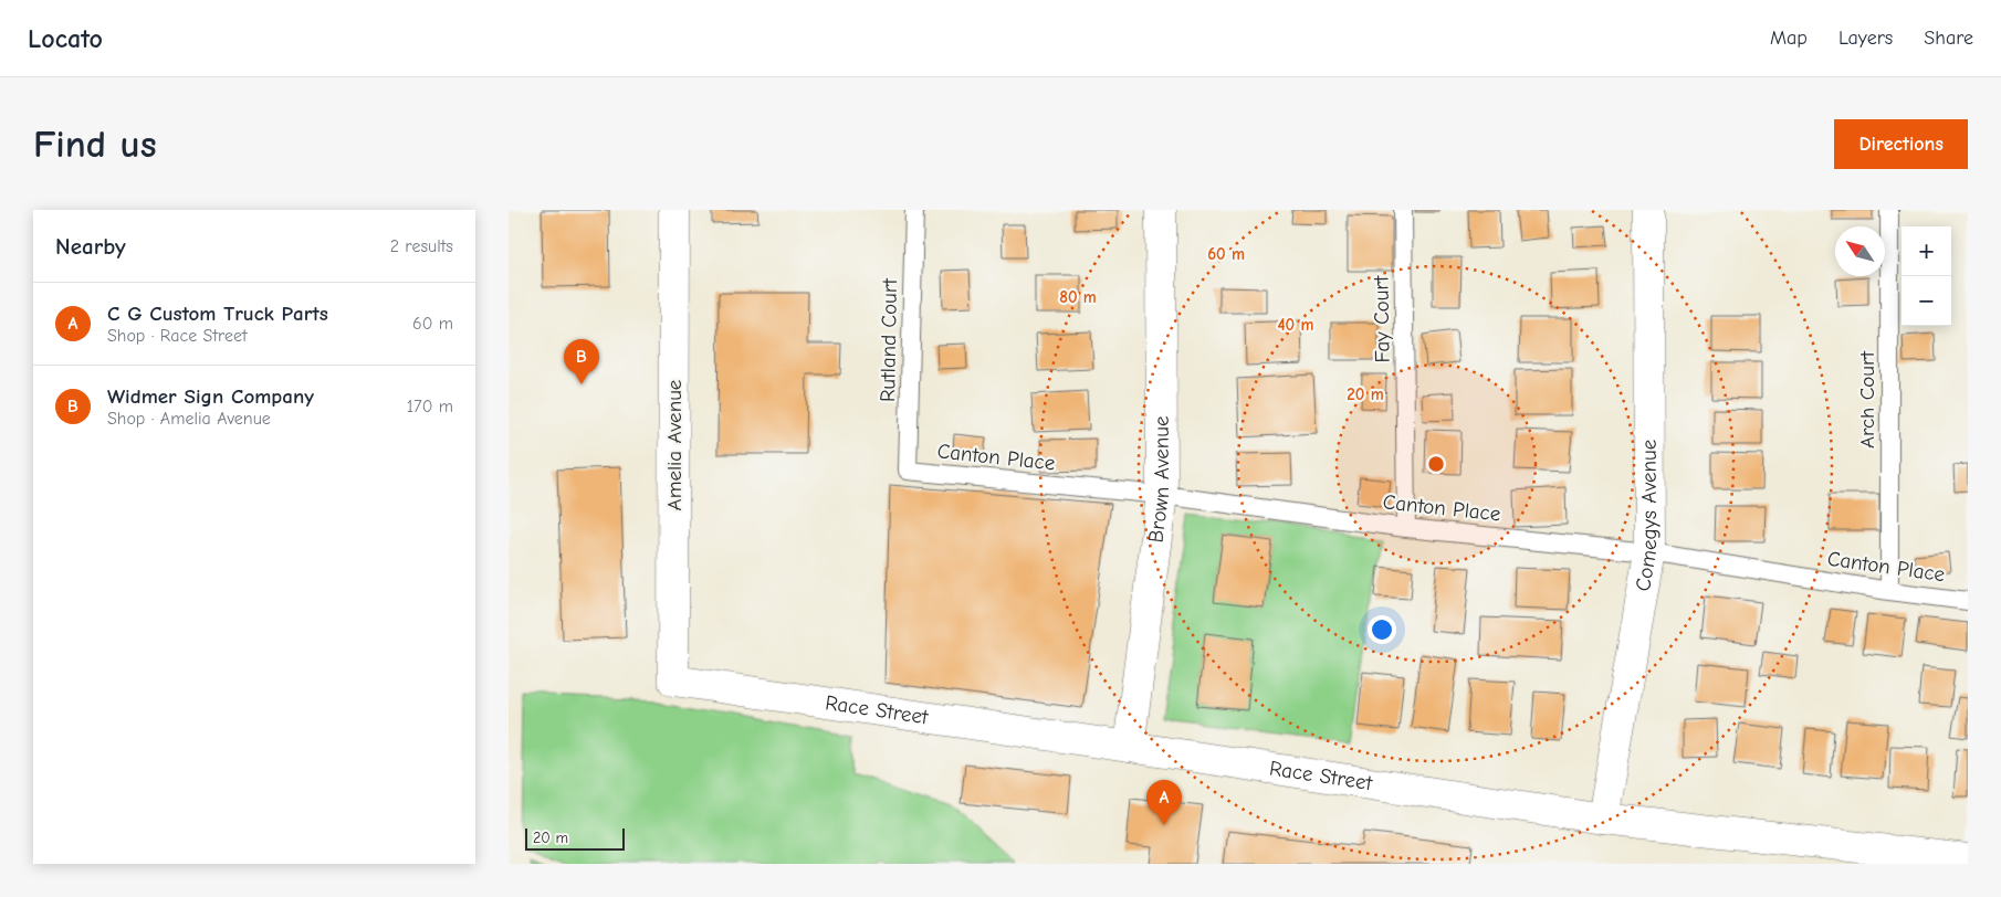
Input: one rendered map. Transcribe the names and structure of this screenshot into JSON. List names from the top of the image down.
{
  "streets": {
    "street": [
      "Amelia Avenue",
      "Brown Avenue",
      "Comegys Avenue",
      "Race Street"
    ],
    "lane": [
      "Fay Court",
      "Rutland Court",
      "Arch Court",
      "Canton Place"
    ]
  },
  "crossings": [
    ["Fay Court", "Canton Place"],
    ["Rutland Court", "Canton Place"],
    ["Arch Court", "Canton Place"],
    ["Amelia Avenue", "Race Street"],
    ["Canton Place", "Brown Avenue"],
    ["Canton Place", "Comegys Avenue"],
    ["Brown Avenue", "Race Street"],
    ["Comegys Avenue", "Race Street"]
  ],
  "scale_bar": "20 m",
  "north": "top left",
  "page": {
    "header": "Locato",
    "nav": ["Map", "Layers", "Share"],
    "buttons": "Directions",
    "title": "Find us",
    "heading": ["Nearby", "2 results"],
    "map_buttons": ["+", "−"],
    "list": [
      {
        "mark": "A",
        "name": "C G Custom Truck Parts",
        "note": "Shop · Race Street",
        "value": "60 m"
      },
      {
        "mark": "B",
        "name": "Widmer Sign Company",
        "note": "Shop · Amelia Avenue",
        "value": "170 m"
      }
    ],
    "pins": ["B", "A"],
    "scale": "20 m"
  },
  "rings": [
    "60 m",
    "80 m",
    "40 m",
    "20 m"
  ]
}
